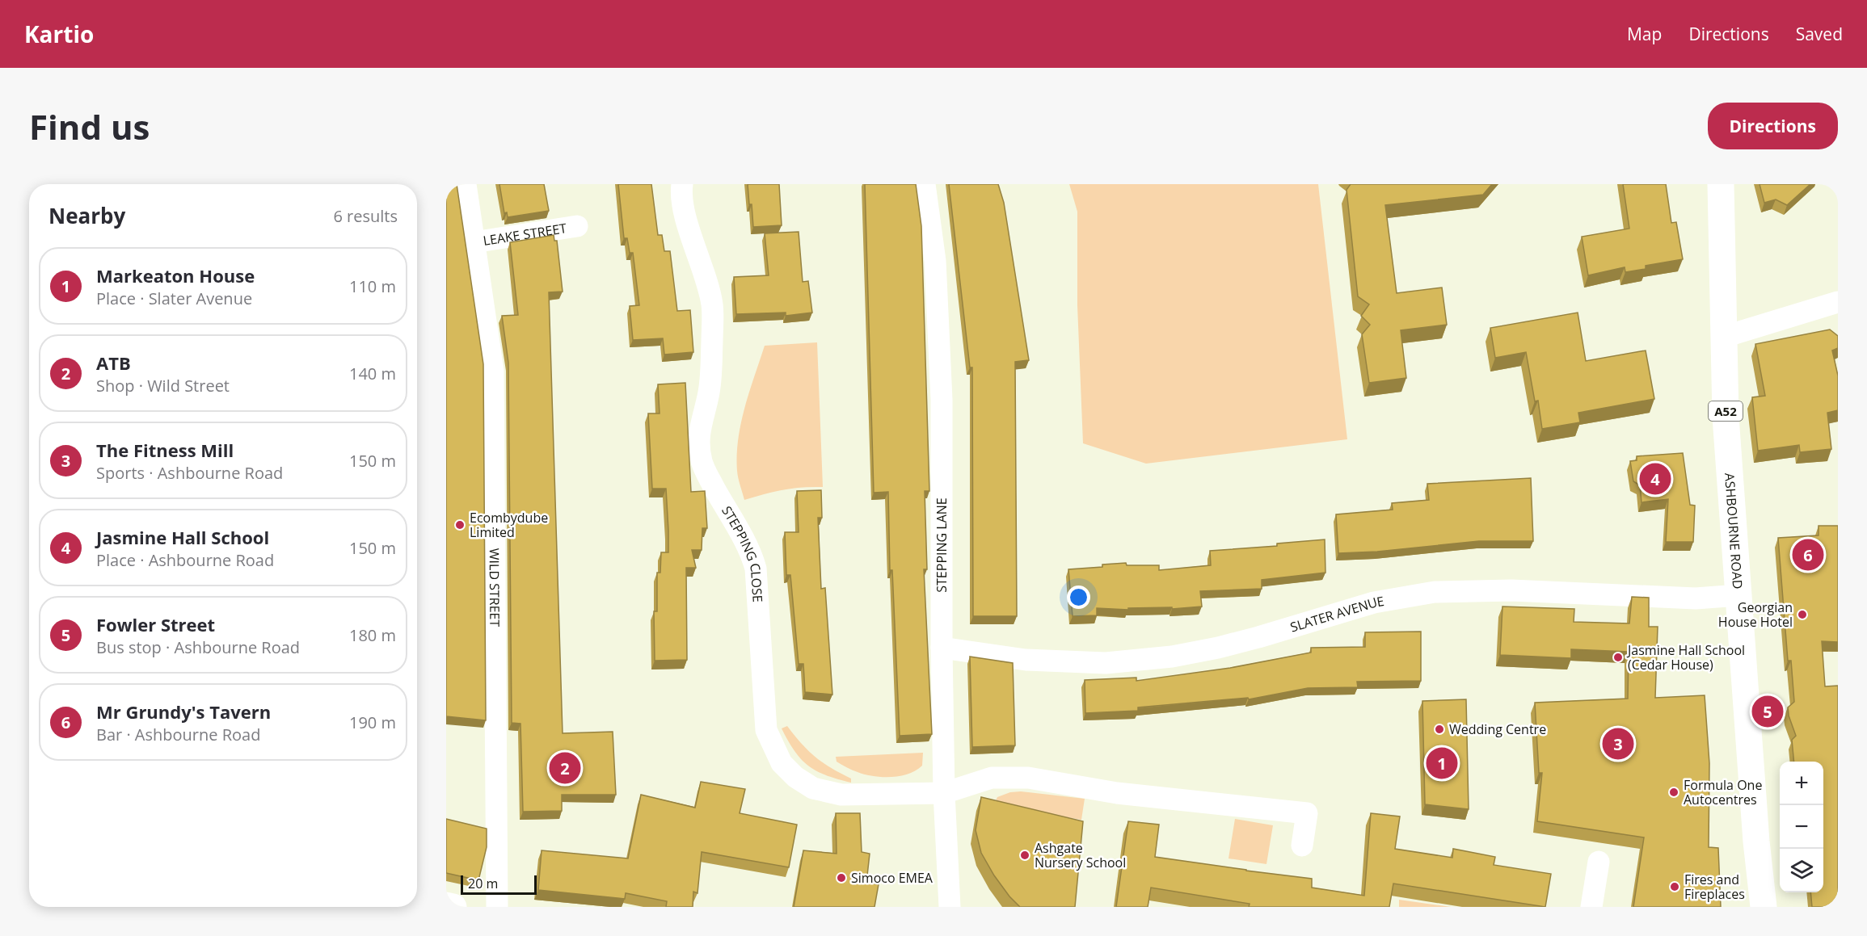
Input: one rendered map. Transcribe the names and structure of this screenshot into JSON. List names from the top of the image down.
{
  "streets": {
    "main road": ["A52", "ASHBOURNE ROAD"],
    "street": [
      "LEAKE STREET",
      "STEPPING LANE",
      "STEPPING CLOSE",
      "WILD STREET",
      "SLATER AVENUE"
    ]
  },
  "crossings": [
    ["LEAKE STREET", "WILD STREET"],
    ["ASHBOURNE ROAD", "SLATER AVENUE"],
    ["STEPPING LANE", "STEPPING CLOSE"],
    ["STEPPING LANE", "SLATER AVENUE"]
  ],
  "places": [
    "Ecombydube Limited",
    "Georgian House Hotel",
    "Jasmine Hall School (Cedar House)",
    "Wedding Centre",
    "Formula One Autocentres",
    "Ashgate Nursery School",
    "Simoco EMEA",
    "Fires and Fireplaces"
  ],
  "scale_bar": "20 m",
  "page": {
    "header": "Kartio",
    "nav": ["Map", "Directions", "Saved"],
    "buttons": "Directions",
    "title": "Find us",
    "heading": ["Nearby", "6 results"],
    "list": [
      {
        "mark": "1",
        "name": "Markeaton House",
        "note": "Place · Slater Avenue",
        "value": "110 m"
      },
      {
        "mark": "2",
        "name": "ATB",
        "note": "Shop · Wild Street",
        "value": "140 m"
      },
      {
        "mark": "3",
        "name": "The Fitness Mill",
        "note": "Sports · Ashbourne Road",
        "value": "150 m"
      },
      {
        "mark": "4",
        "name": "Jasmine Hall School",
        "note": "Place · Ashbourne Road",
        "value": "150 m"
      },
      {
        "mark": "5",
        "name": "Fowler Street",
        "note": "Bus stop · Ashbourne Road",
        "value": "180 m"
      },
      {
        "mark": "6",
        "name": "Mr Grundy's Tavern",
        "note": "Bar · Ashbourne Road",
        "value": "190 m"
      }
    ],
    "pins": [
      "4",
      "6",
      "5",
      "3",
      "1",
      "2"
    ],
    "map_buttons": ["+", "−"],
    "scale": "20 m"
  }
}
